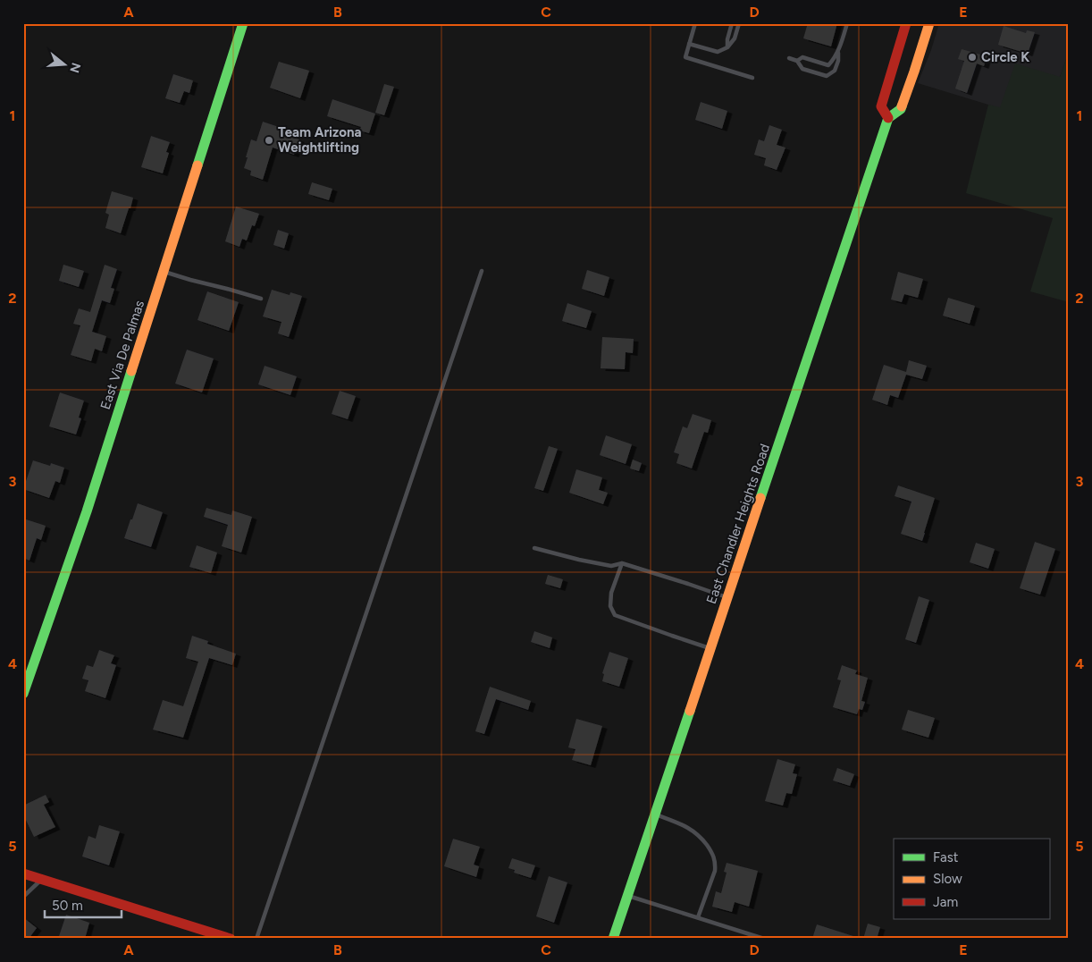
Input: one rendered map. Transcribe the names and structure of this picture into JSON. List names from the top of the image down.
{
  "streets": {
    "main road": ["East Via De Palmas", "East Chandler Heights Road"]
  },
  "places": ["Circle K", "Team Arizona Weightlifting"],
  "legend": ["Fast", "Slow", "Jam"],
  "scale_bar": "50 m",
  "north": "right",
  "grid": {
    "columns": [
      "A",
      "B",
      "C",
      "D",
      "E"
    ],
    "rows": [
      "1",
      "2",
      "3",
      "4",
      "5"
    ]
  }
}
